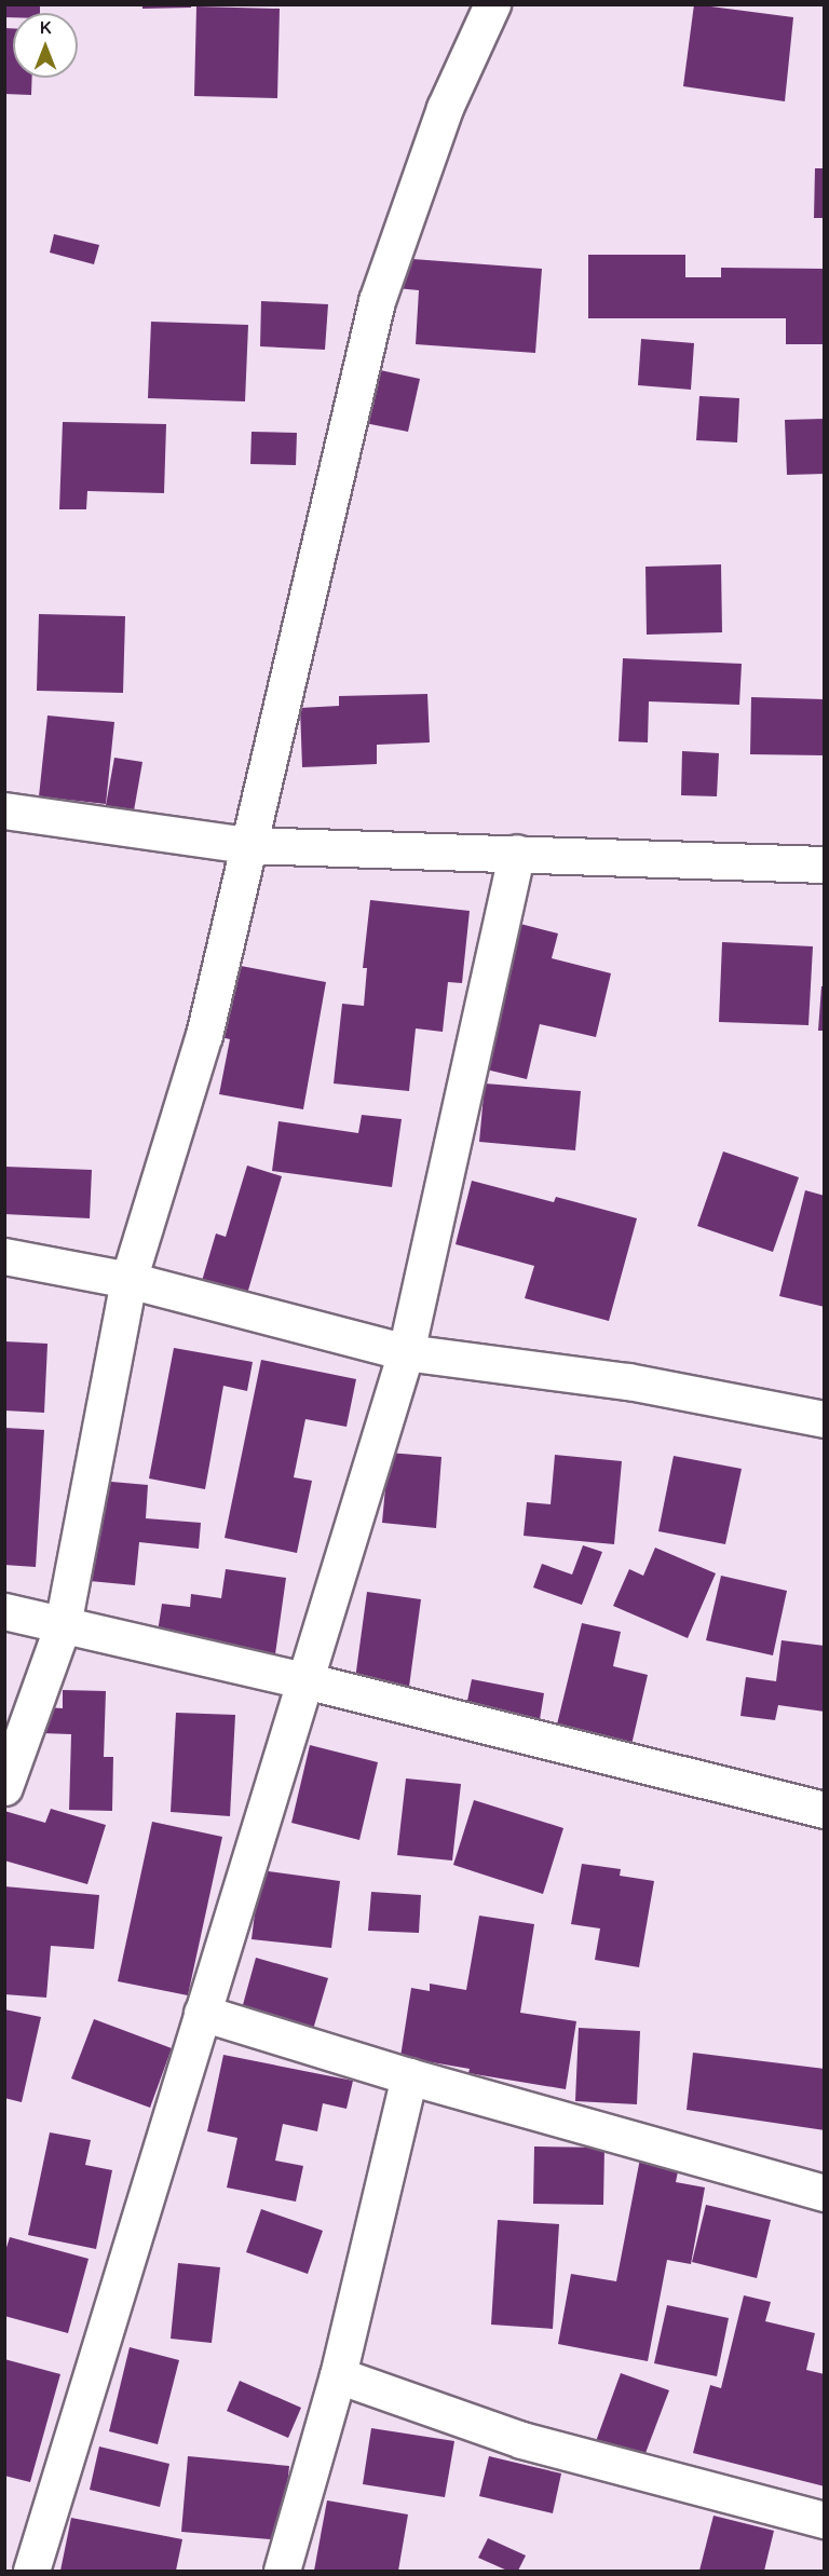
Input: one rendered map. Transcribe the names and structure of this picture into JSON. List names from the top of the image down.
{
  "north": "top"
}
